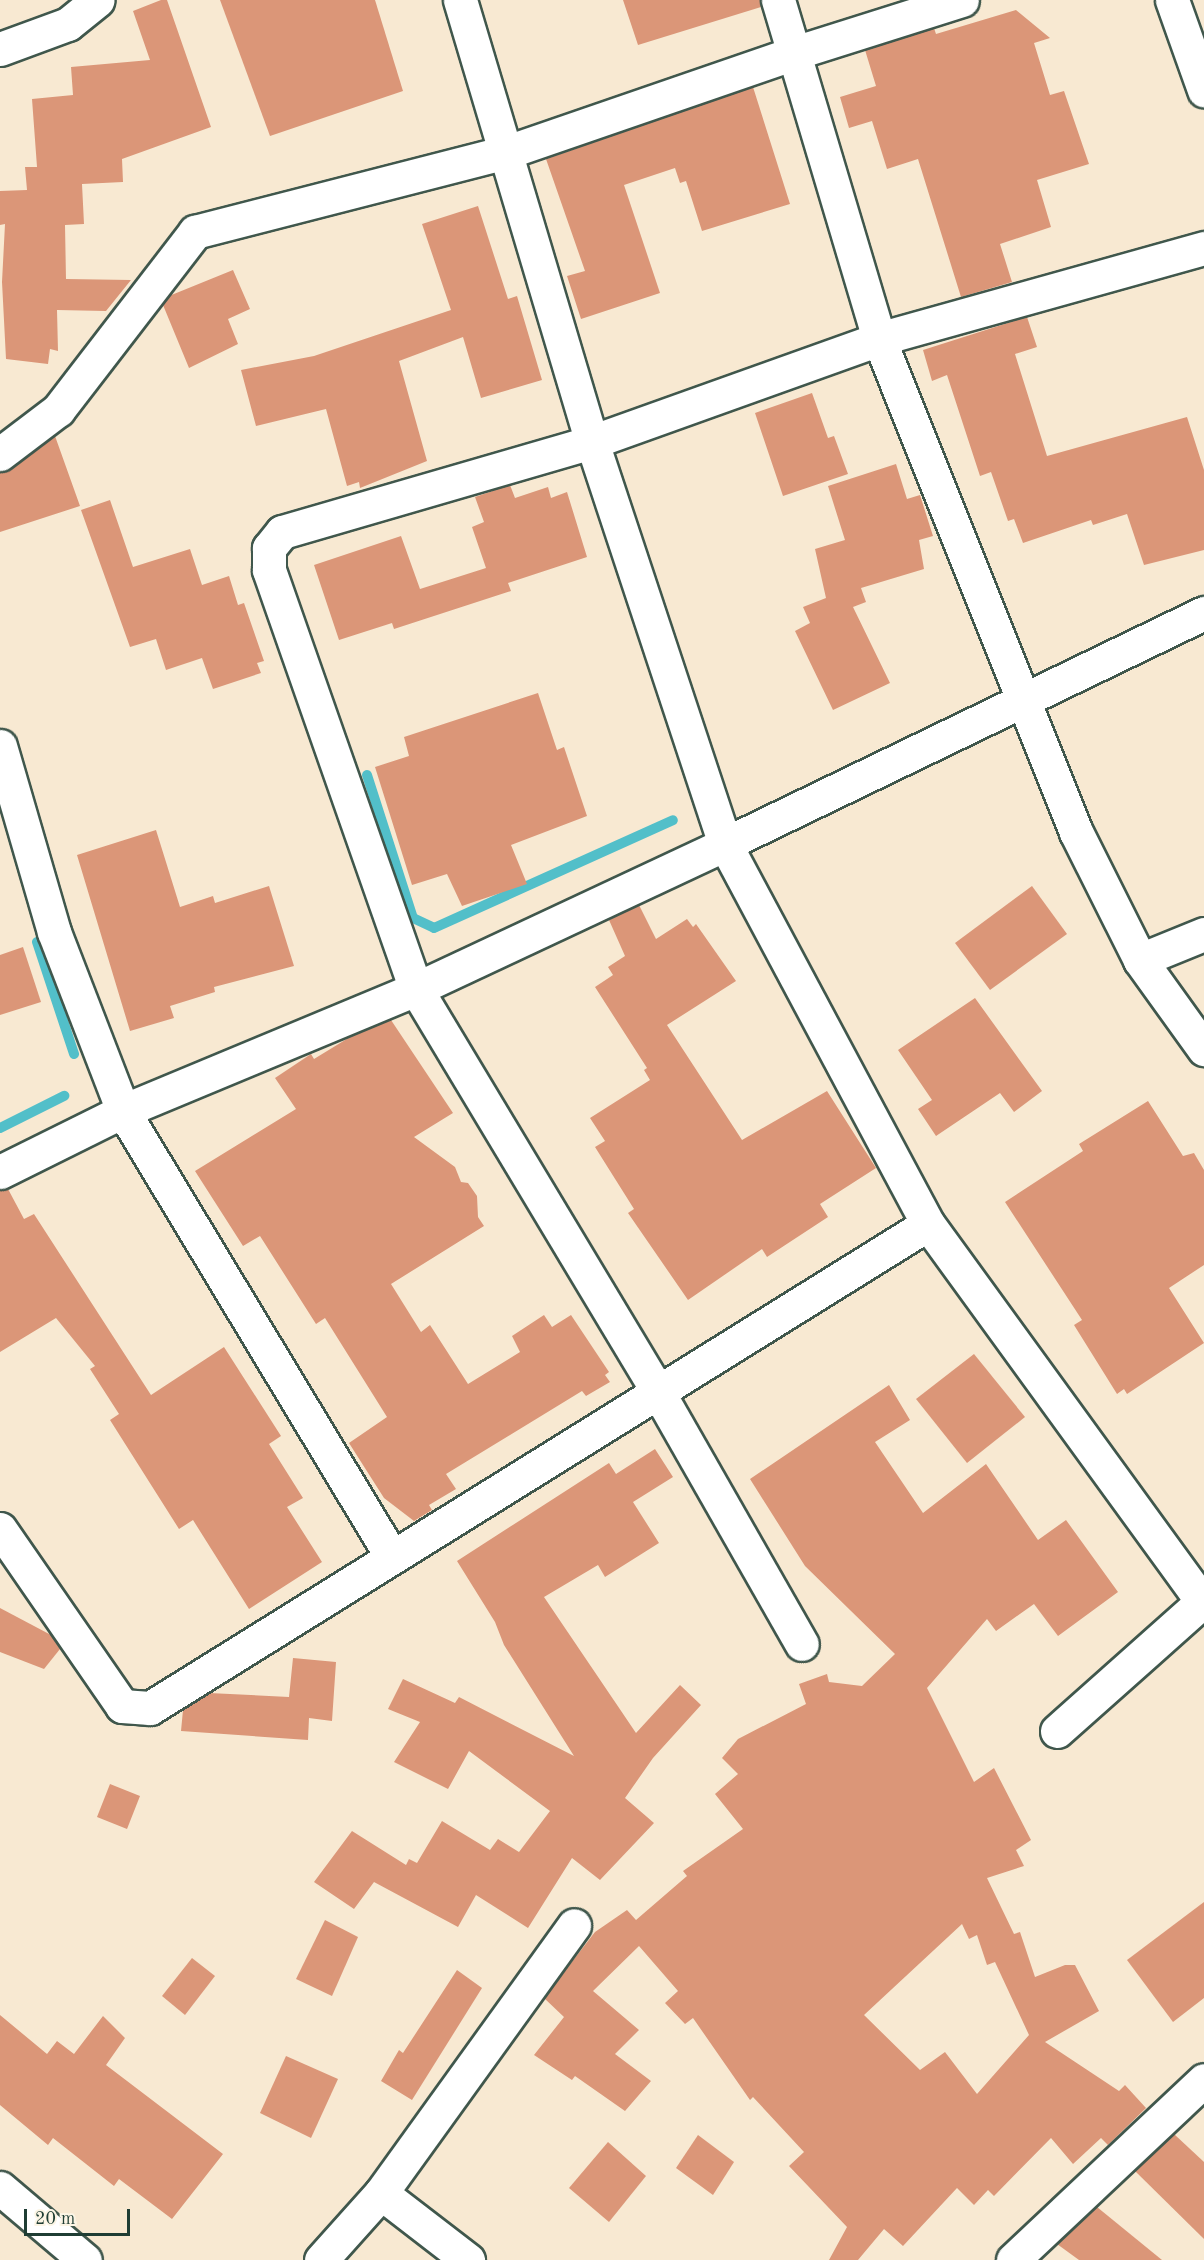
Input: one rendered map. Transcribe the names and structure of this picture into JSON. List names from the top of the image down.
{
  "scale_bar": "20 m"
}
